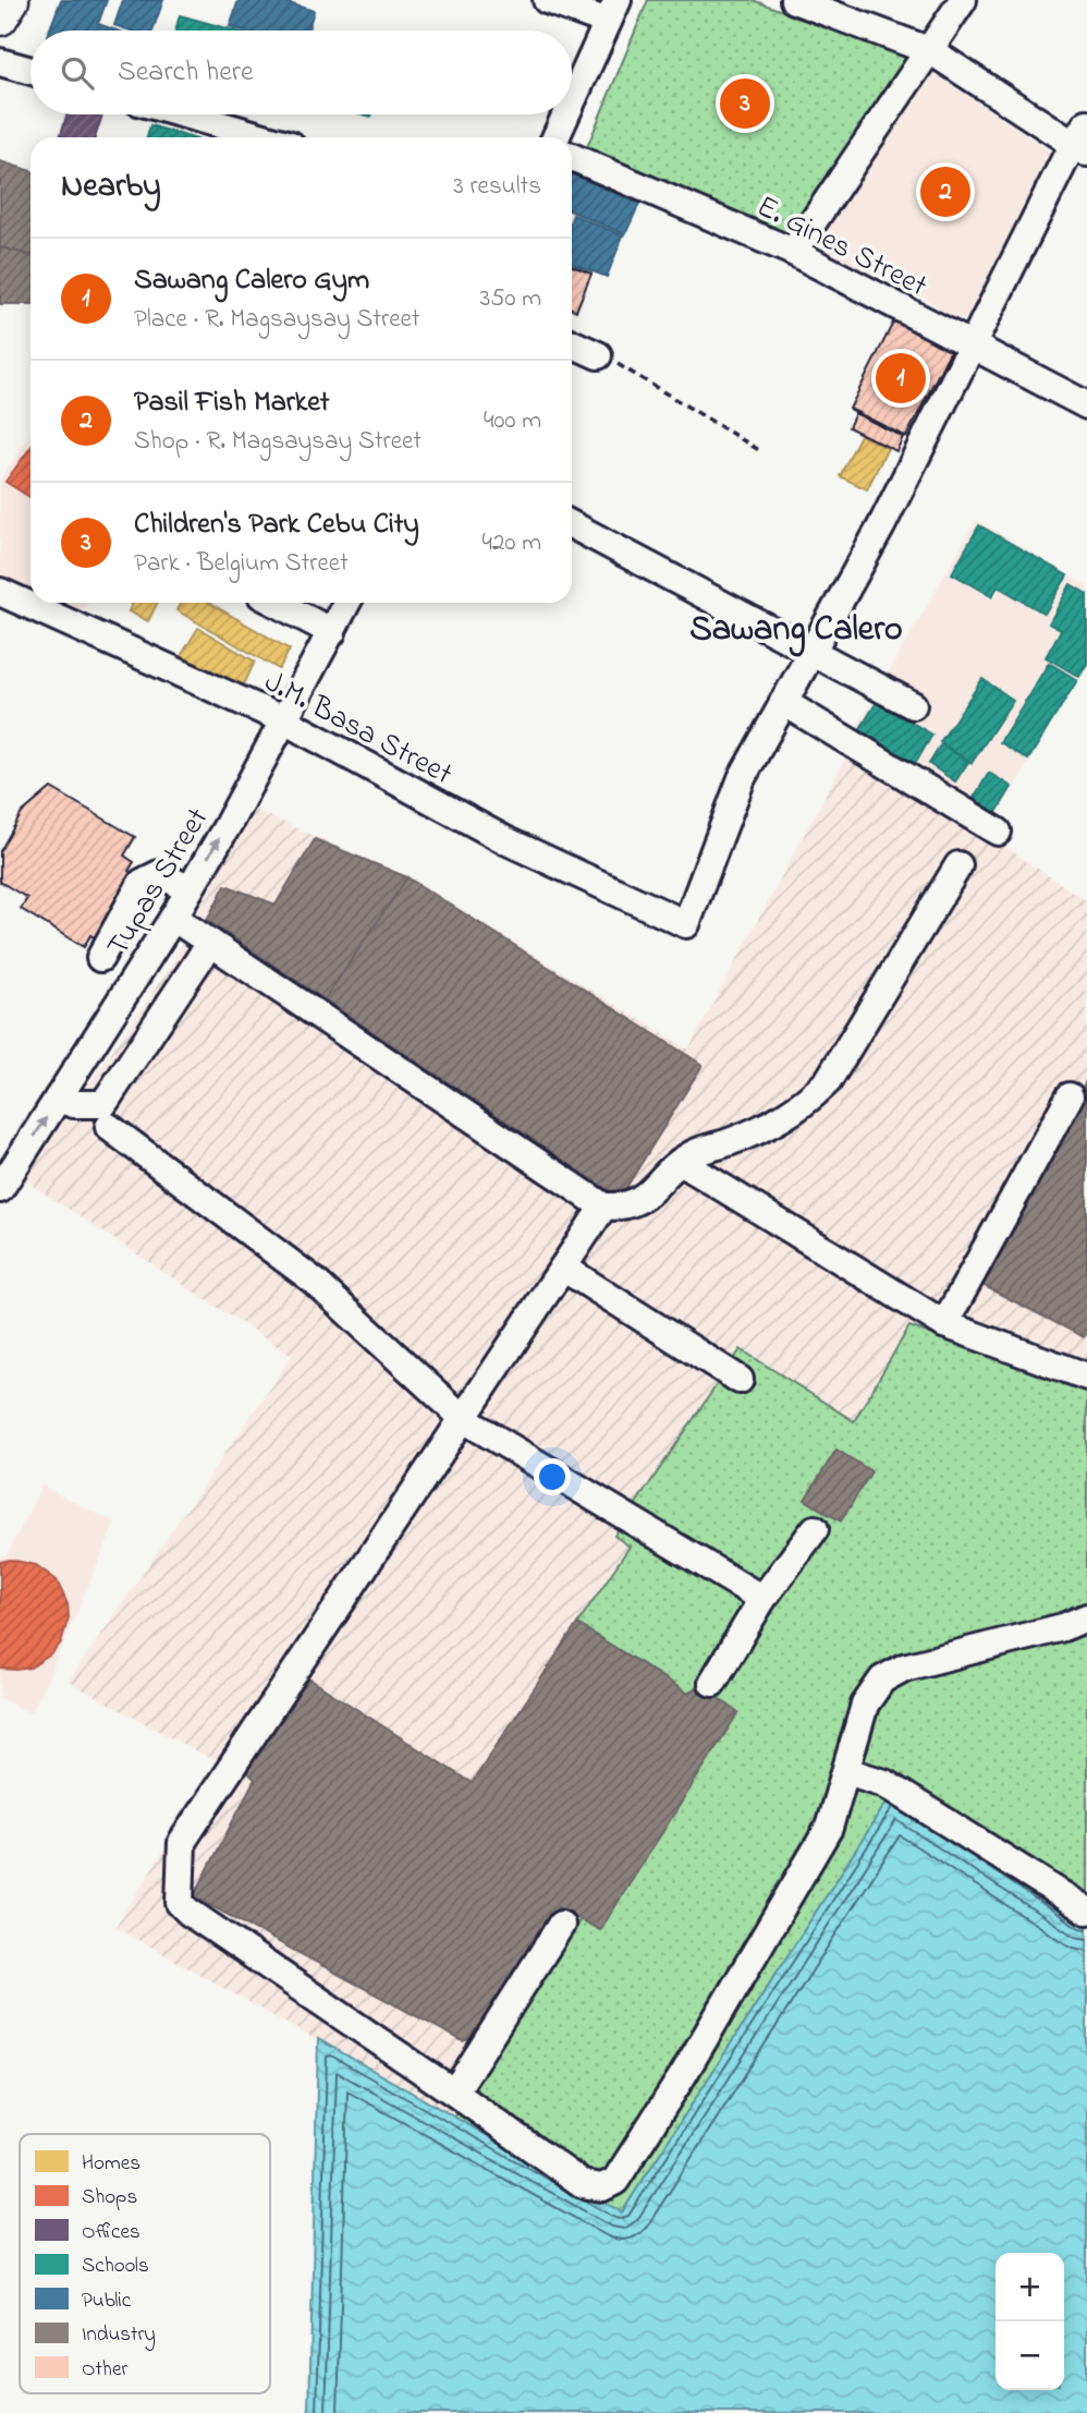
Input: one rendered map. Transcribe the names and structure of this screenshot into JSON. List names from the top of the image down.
{
  "streets": {
    "street": ["E. Gines Street", "J.M. Basa Street", "Tupas Street"]
  },
  "crossings": [
    ["J.M. Basa Street", "Tupas Street"]
  ],
  "one_way": ["Tupas Street"],
  "districts": ["Sawang Calero"],
  "legend": [
    "Homes",
    "Shops",
    "Offices",
    "Schools",
    "Public",
    "Industry",
    "Other"
  ],
  "page": {
    "search": "Search here",
    "pins": ["3", "2", "1"],
    "heading": ["Nearby", "3 results"],
    "list": [
      {
        "mark": "1",
        "name": "Sawang Calero Gym",
        "note": "Place · R. Magsaysay Street",
        "value": "350 m"
      },
      {
        "mark": "2",
        "name": "Pasil Fish Market",
        "note": "Shop · R. Magsaysay Street",
        "value": "400 m"
      },
      {
        "mark": "3",
        "name": "Children's Park Cebu City",
        "note": "Park · Belgium Street",
        "value": "420 m"
      }
    ],
    "map_buttons": ["+", "−"]
  }
}
